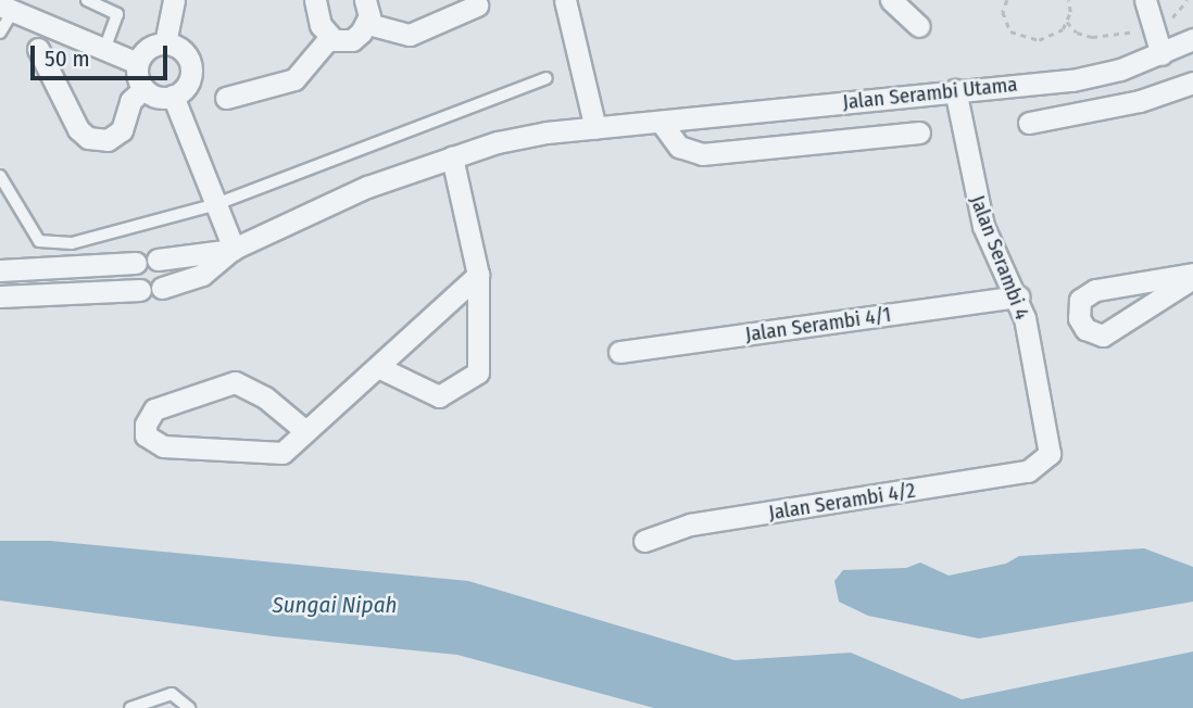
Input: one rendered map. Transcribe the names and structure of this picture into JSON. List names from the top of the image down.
{
  "streets": {
    "street": [
      "Jalan Serambi Utama",
      "Jalan Serambi 4",
      "Jalan Serambi 4/1",
      "Jalan Serambi 4/2"
    ]
  },
  "crossings": [
    ["Jalan Serambi Utama", "Jalan Serambi 4"],
    ["Jalan Serambi 4", "Jalan Serambi 4/1"],
    ["Jalan Serambi 4", "Jalan Serambi 4/2"]
  ],
  "water": ["Sungai Nipah"],
  "scale_bar": "50 m"
}
